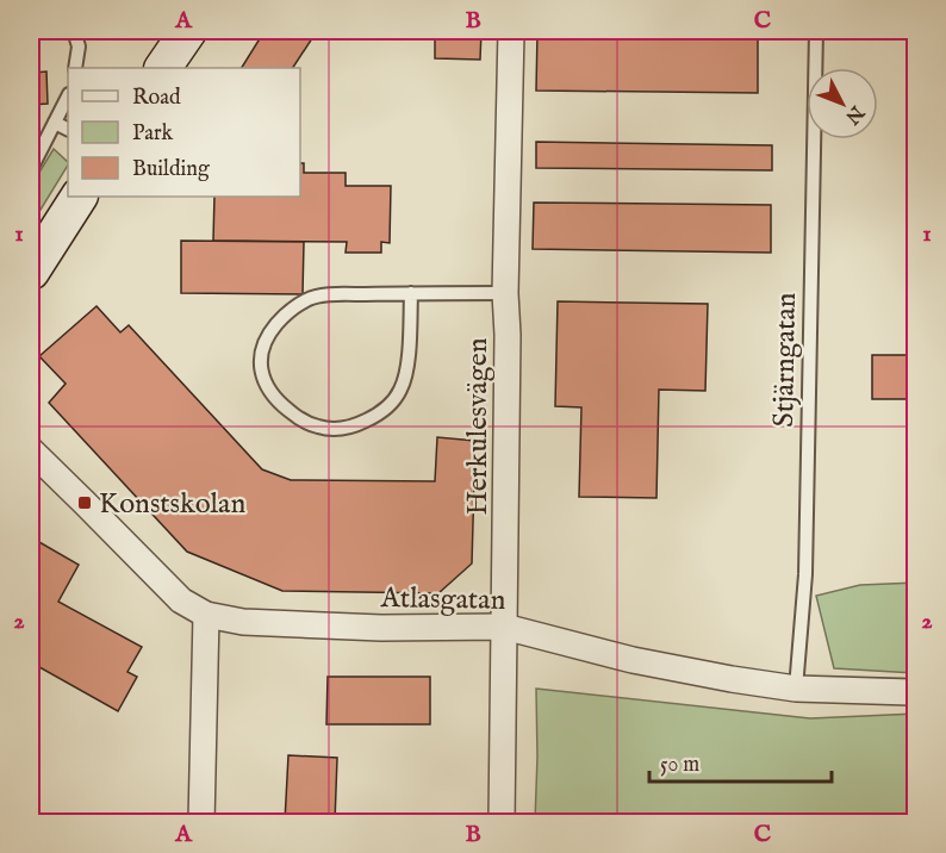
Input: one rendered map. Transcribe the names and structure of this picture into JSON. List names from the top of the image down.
{
  "streets": {
    "street": ["Herkulesvägen", "Atlasgatan"],
    "lane": ["Stjärngatan"]
  },
  "crossings": [
    ["Stjärngatan", "Atlasgatan"],
    ["Herkulesvägen", "Atlasgatan"]
  ],
  "places": {
    "transit": ["Konstskolan"]
  },
  "legend": ["Road", "Park", "Building"],
  "scale_bar": "50 m",
  "north": "bottom right",
  "grid": {
    "columns": ["A", "B", "C"],
    "rows": ["1", "2"]
  }
}
